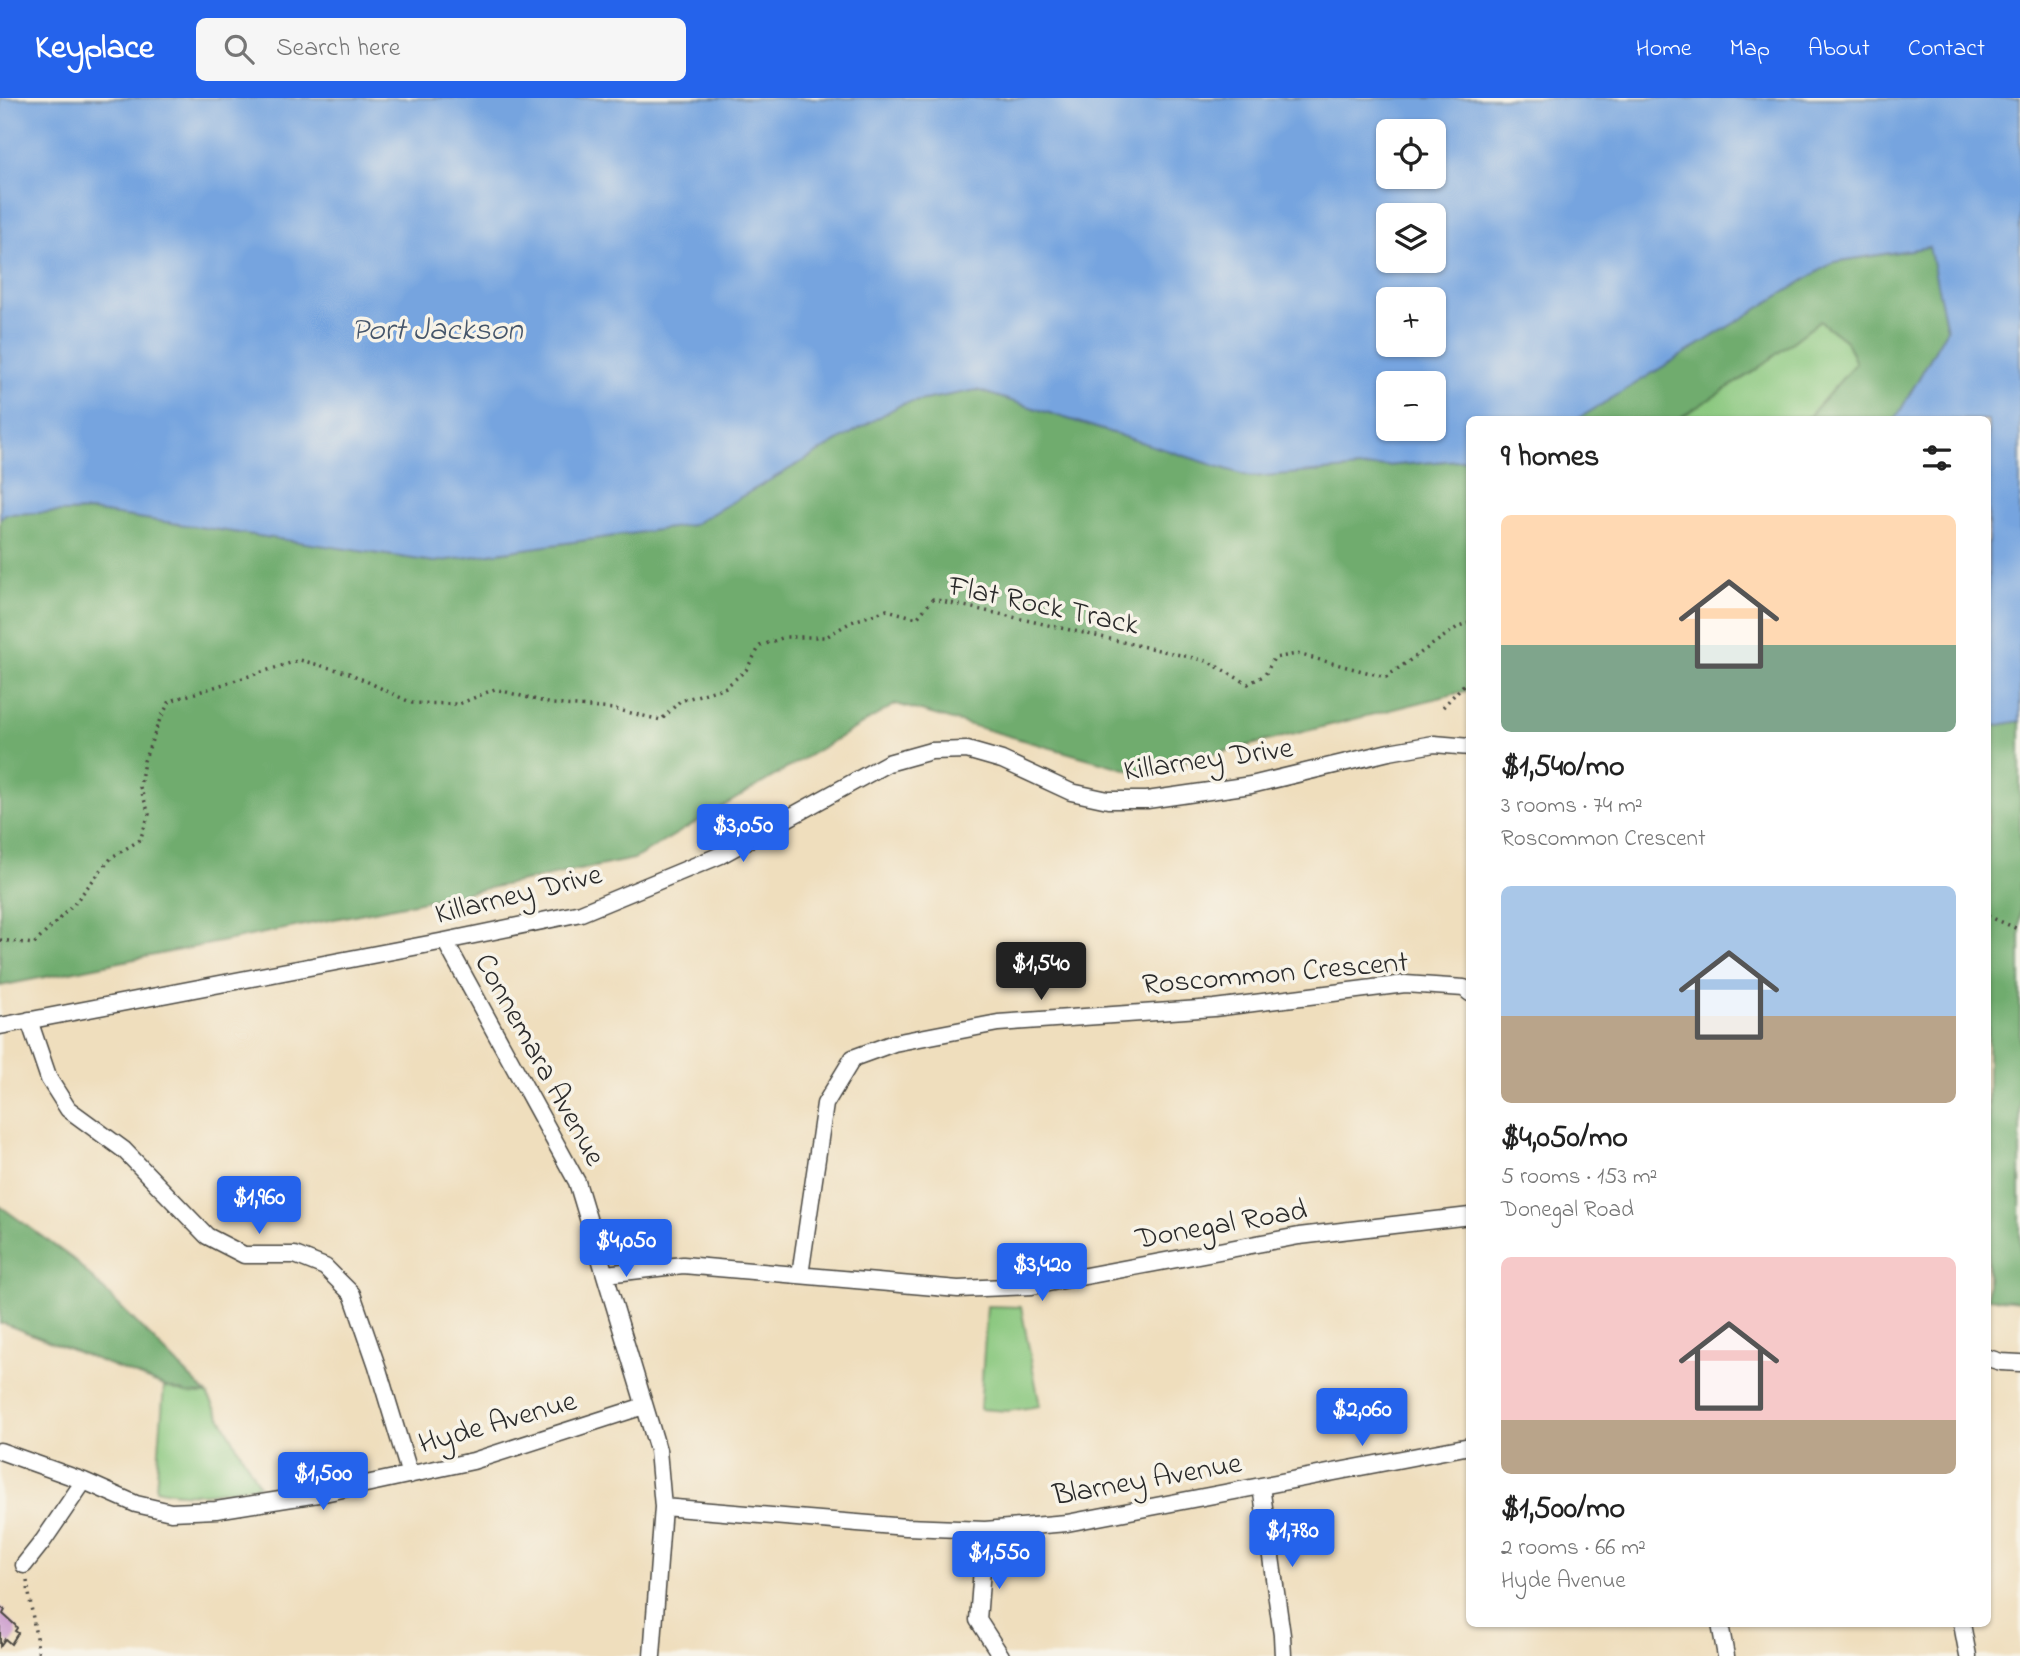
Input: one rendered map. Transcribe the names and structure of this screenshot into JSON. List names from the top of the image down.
{
  "streets": {
    "street": [
      "Killarney Drive",
      "Roscommon Crescent",
      "Connemara Avenue",
      "Donegal Road",
      "Hyde Avenue",
      "Blarney Avenue"
    ],
    "path": ["Flat Rock Track"]
  },
  "crossings": [
    ["Killarney Drive", "Connemara Avenue"],
    ["Roscommon Crescent", "Donegal Road"],
    ["Connemara Avenue", "Donegal Road"],
    ["Connemara Avenue", "Hyde Avenue"],
    ["Connemara Avenue", "Blarney Avenue"]
  ],
  "water": ["Port Jackson"],
  "page": {
    "header": "Keyplace",
    "search": "Search here",
    "nav": [
      "Home",
      "Map",
      "About",
      "Contact"
    ],
    "map_buttons": ["+", "−"],
    "heading": "9 homes",
    "list": [
      {
        "name": "$1,540/mo",
        "note": "3 rooms · 74 m² · Roscommon Crescent"
      },
      {
        "name": "$4,050/mo",
        "note": "5 rooms · 153 m² · Donegal Road"
      },
      {
        "name": "$1,500/mo",
        "note": "2 rooms · 66 m² · Hyde Avenue"
      }
    ],
    "price": [
      "$3,050",
      "$1,540",
      "$1,960",
      "$4,050",
      "$3,420",
      "$2,060",
      "$1,500",
      "$1,780",
      "$1,550"
    ]
  }
}
